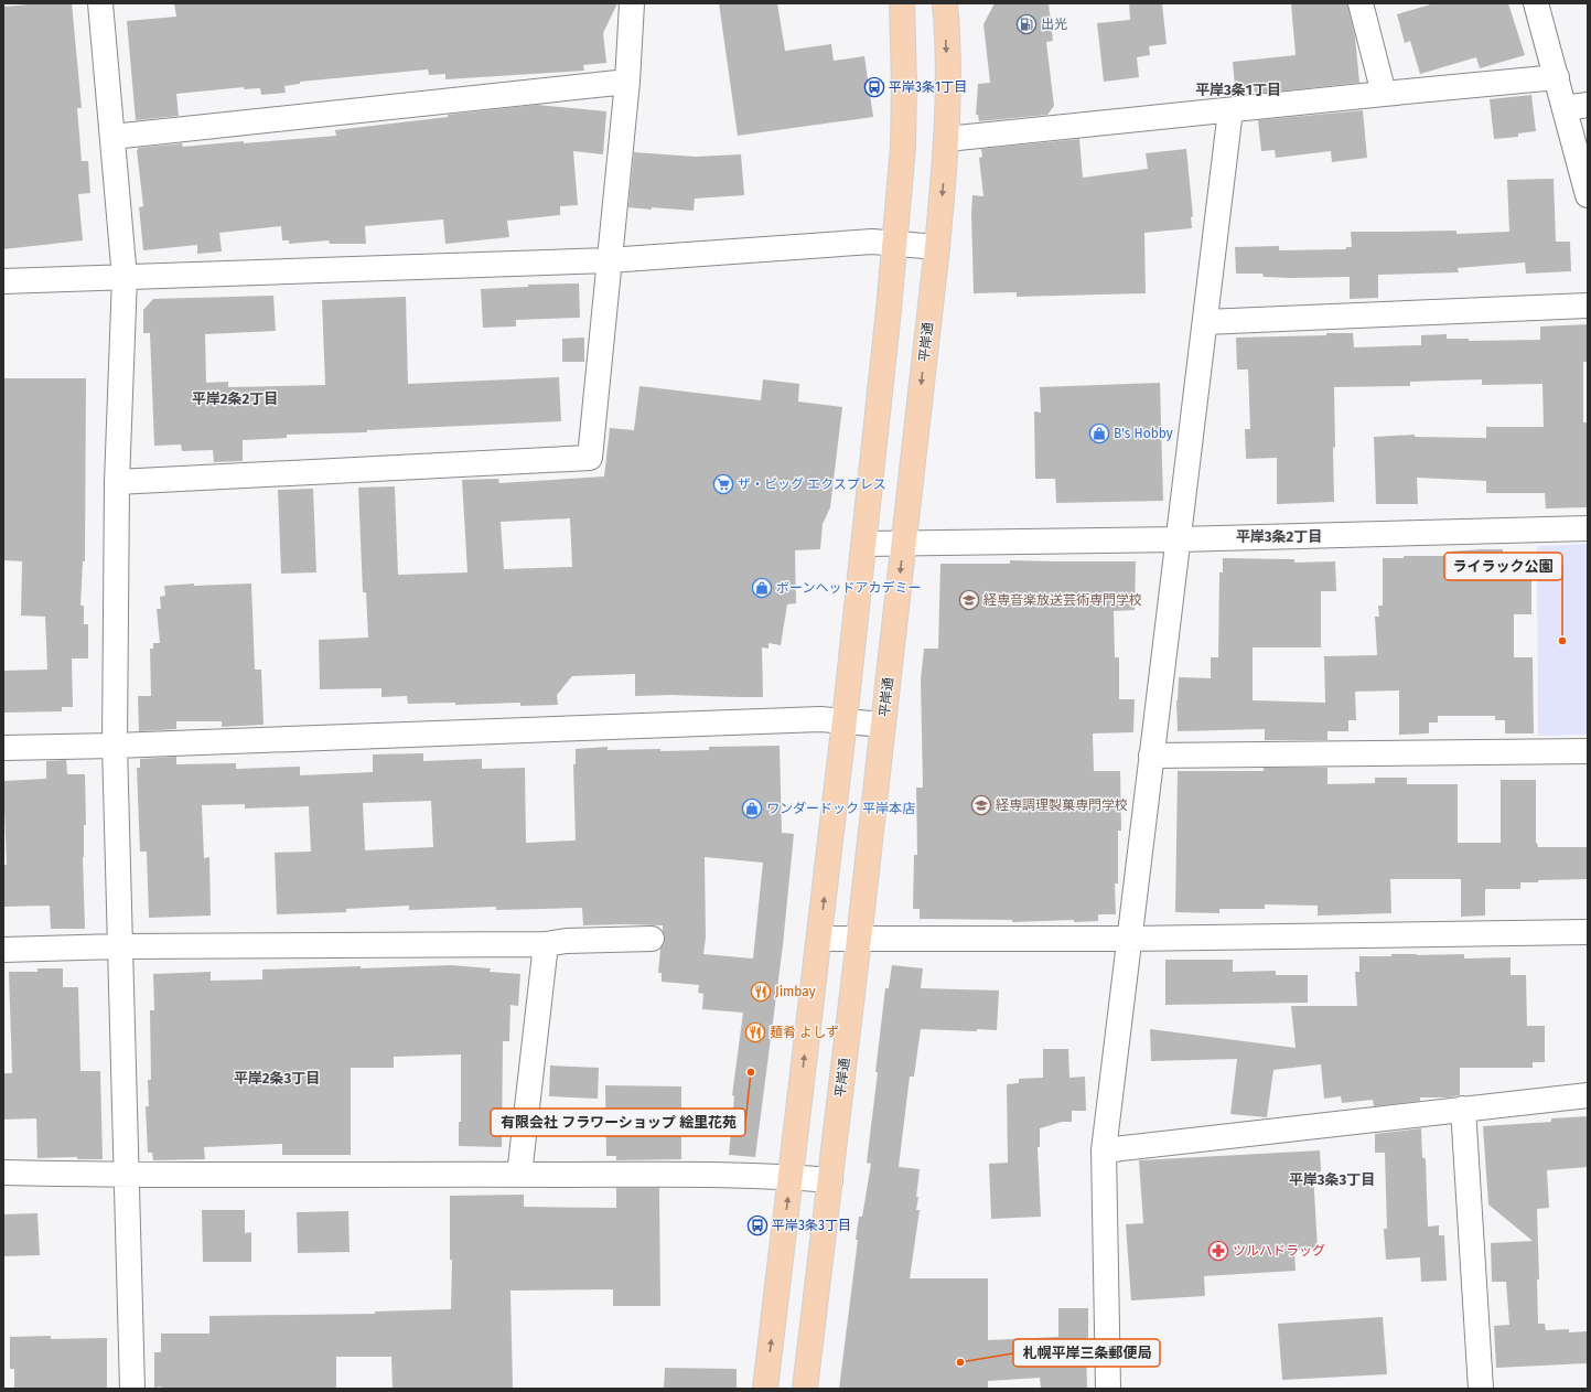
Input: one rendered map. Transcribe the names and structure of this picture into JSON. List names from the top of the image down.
{
  "streets": {
    "highway": ["平岸通"]
  },
  "districts": [
    "平岸3条1丁目",
    "平岸2条2丁目",
    "平岸3条2丁目",
    "平岸2条3丁目",
    "平岸3条3丁目"
  ],
  "places": {
    "fuel station": ["出光"],
    "bus stop": ["平岸3条1丁目", "平岸3条3丁目"],
    "shop": ["B's Hobby", "ボーンヘッドアカデミー", "ワンダードック 平岸本店"],
    "supermarket": ["ザ・ビッグ エクスプレス"],
    "school or university": ["経専音楽放送芸術専門学校", "経専調理製菓専門学校"],
    "other": ["ライラック公園", "有限会社 フラワーショップ 絵里花苑", "札幌平岸三条郵便局"],
    "restaurant": ["Jimbay", "麺肴 よしず"],
    "pharmacy": ["ツルハドラッグ"]
  }
}
